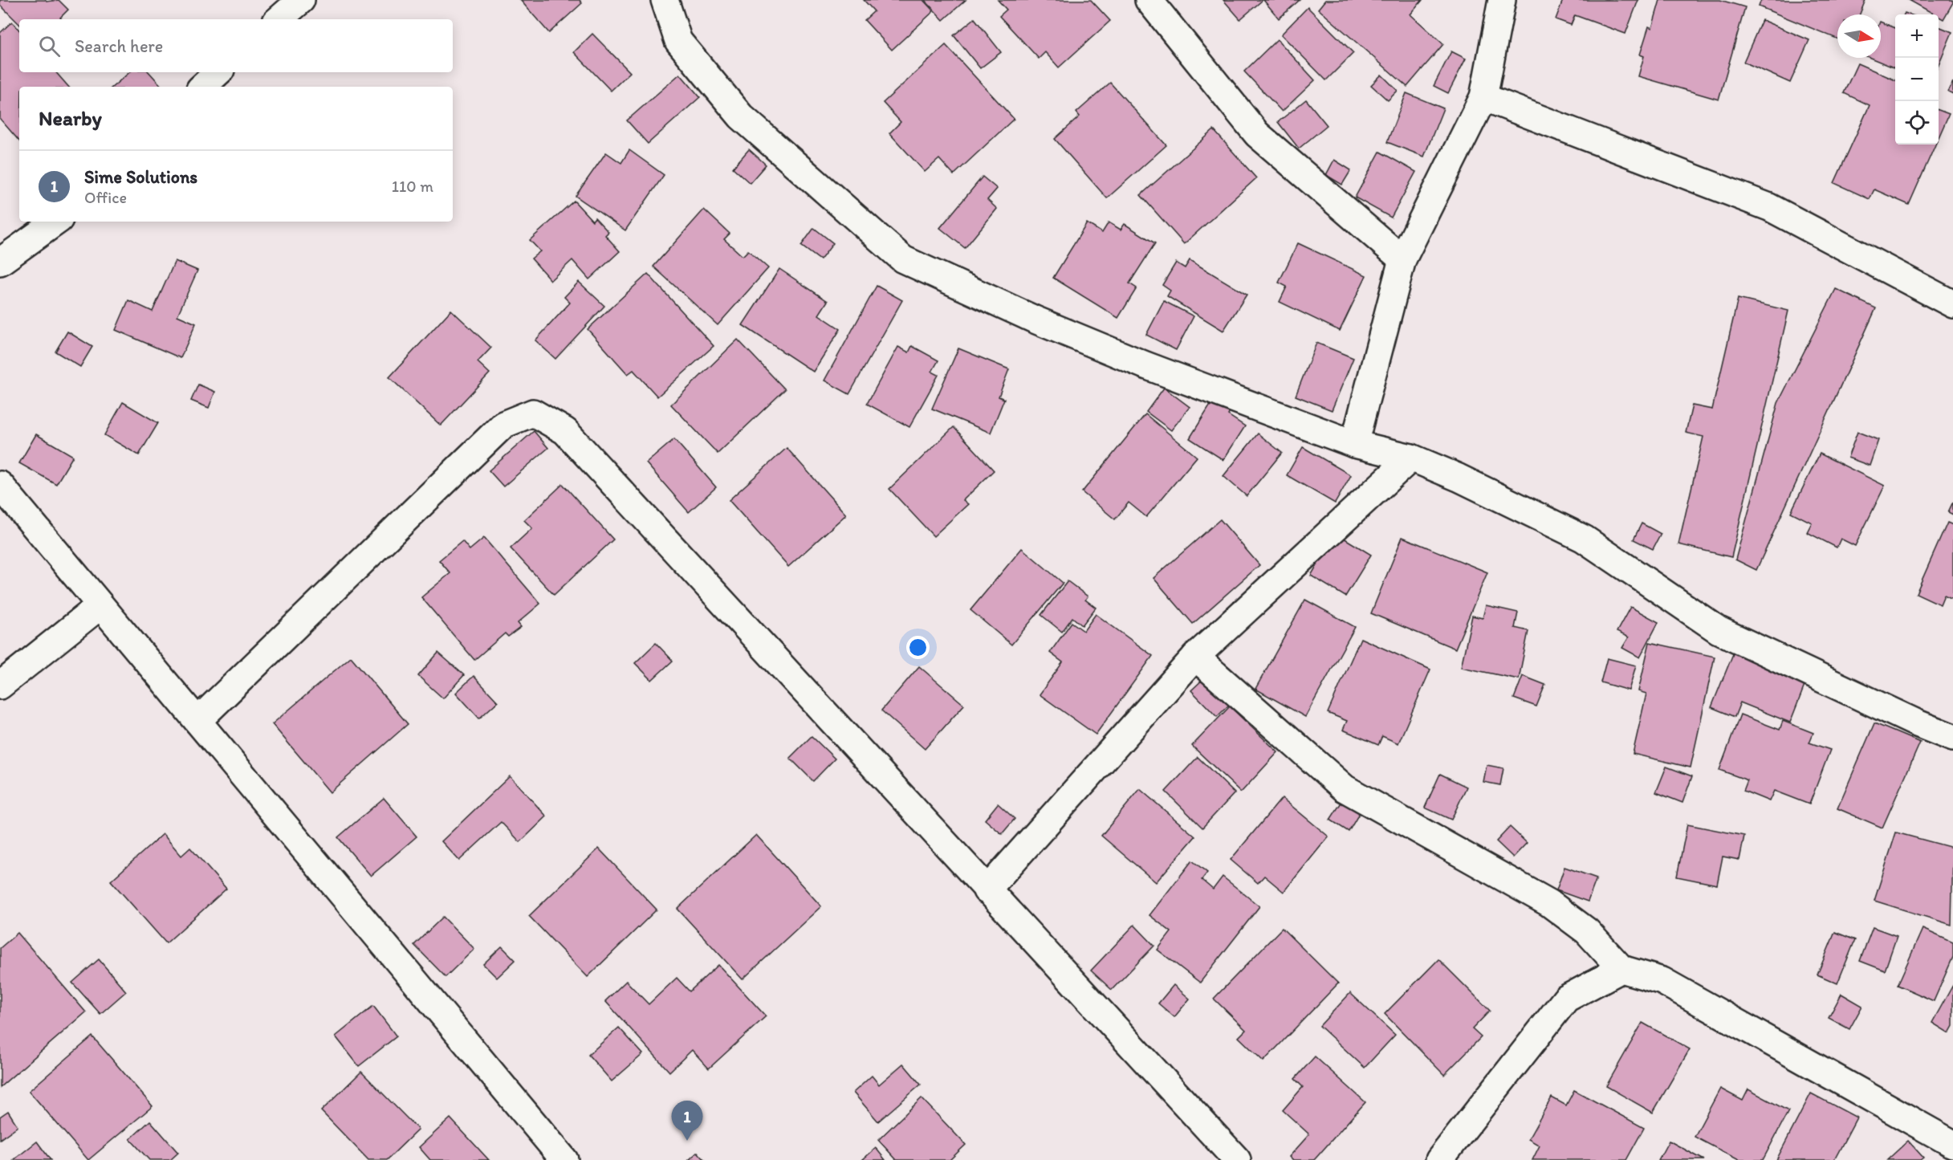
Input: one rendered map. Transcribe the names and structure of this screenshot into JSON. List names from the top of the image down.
{
  "north": "right",
  "page": {
    "map_buttons": ["+", "−"],
    "search": "Search here",
    "heading": "Nearby",
    "list": [
      {
        "mark": "1",
        "name": "Sime Solutions",
        "note": "Office",
        "value": "110 m"
      }
    ],
    "pins": "1"
  }
}
